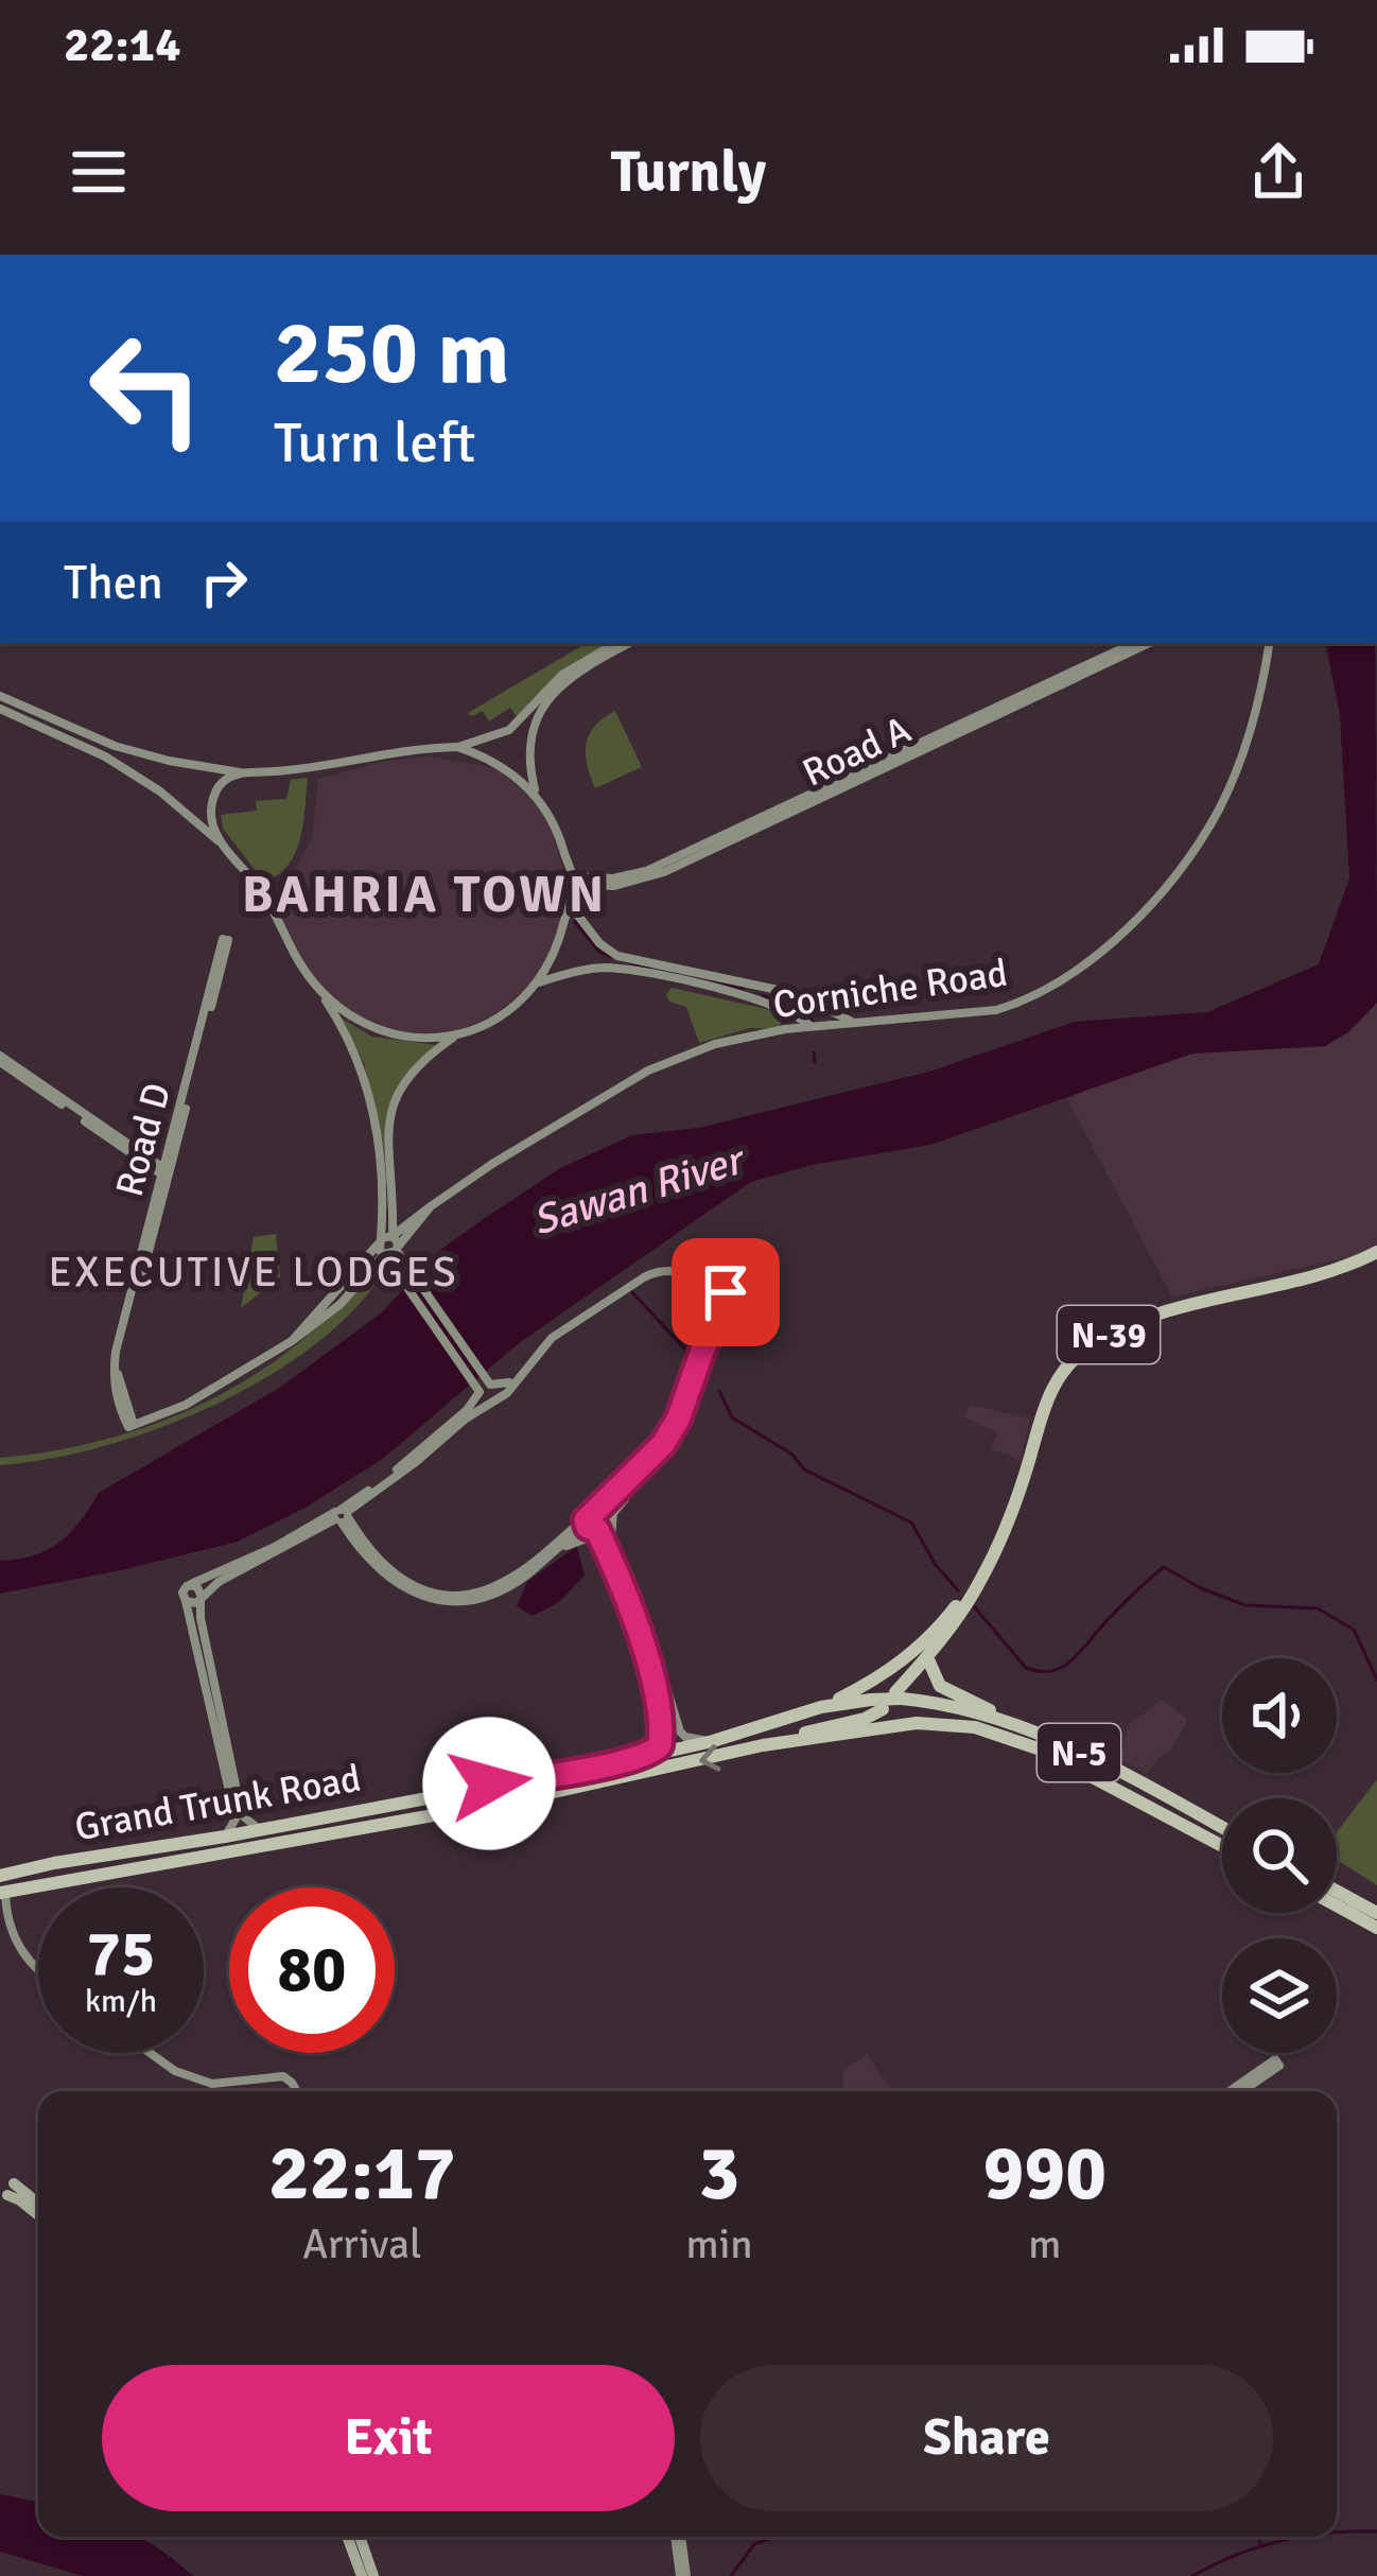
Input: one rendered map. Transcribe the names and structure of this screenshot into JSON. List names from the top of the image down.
{
  "streets": {
    "highway": ["N-39", "N-5", "Grand Trunk Road"],
    "main road": ["Road A", "Corniche Road", "Road D"]
  },
  "crossings": [
    ["N-39", "Grand Trunk Road"]
  ],
  "districts": ["BAHRIA TOWN", "EXECUTIVE LODGES"],
  "water": ["Sawan River"],
  "page": {
    "status": "22:14",
    "header": "Turnly",
    "turn": ["250 m", "Turn left"],
    "then": "Then",
    "speed": "75 km/h",
    "limit": "80",
    "eta": [
      "22:17",
      "Arrival",
      "3",
      "min",
      "990",
      "m"
    ],
    "buttons": ["Exit", "Share"]
  }
}
